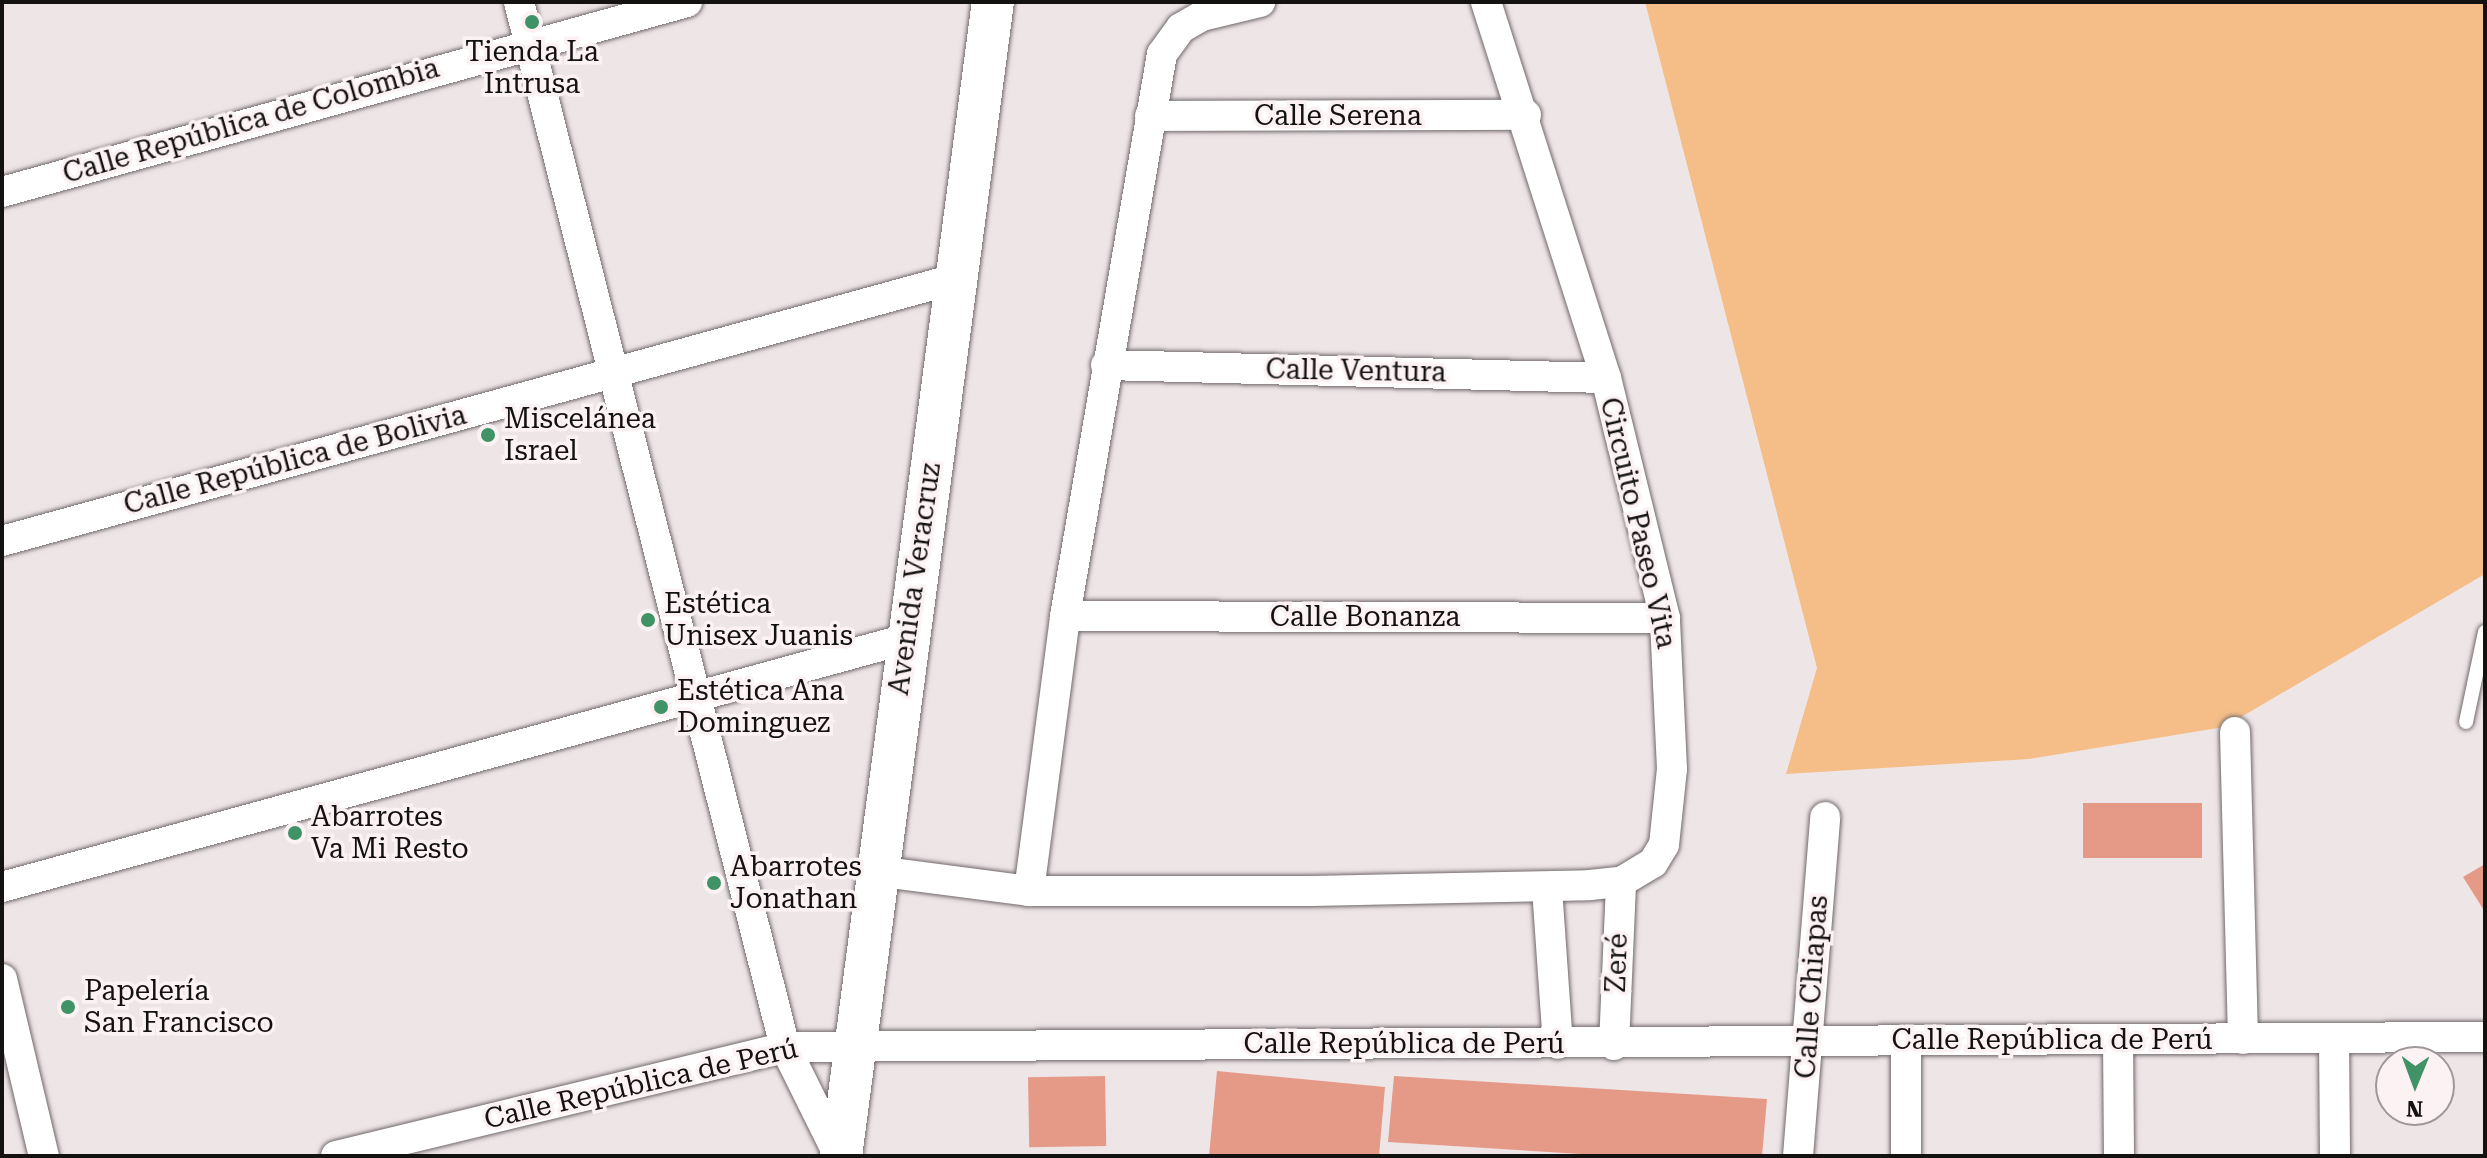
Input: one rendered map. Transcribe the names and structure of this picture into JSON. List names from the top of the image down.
{
  "streets": {
    "street": [
      "Calle Serena",
      "Calle República de Colombia",
      "Calle Ventura",
      "Calle República de Bolivia",
      "Circuito Paseo Vita",
      "Avenida Veracruz",
      "Calle Bonanza",
      "Zeré",
      "Calle Chiapas",
      "Calle República de Perú"
    ]
  },
  "crossings": [
    ["Calle Serena", "Circuito Paseo Vita"],
    ["Calle Ventura", "Circuito Paseo Vita"],
    ["Calle República de Bolivia", "Avenida Veracruz"],
    ["Circuito Paseo Vita", "Avenida Veracruz"],
    ["Circuito Paseo Vita", "Calle Bonanza"],
    ["Circuito Paseo Vita", "Zeré"],
    ["Avenida Veracruz", "Calle República de Perú"],
    ["Zeré", "Calle República de Perú"],
    ["Calle Chiapas", "Calle República de Perú"]
  ],
  "places": [
    "Tienda La Intrusa",
    "Miscelánea Israel",
    "Estética Unisex Juanis",
    "Estética Ana Dominguez",
    "Abarrotes Va Mi Resto",
    "Abarrotes Jonathan",
    "Papelería San Francisco"
  ],
  "north": "bottom"
}
